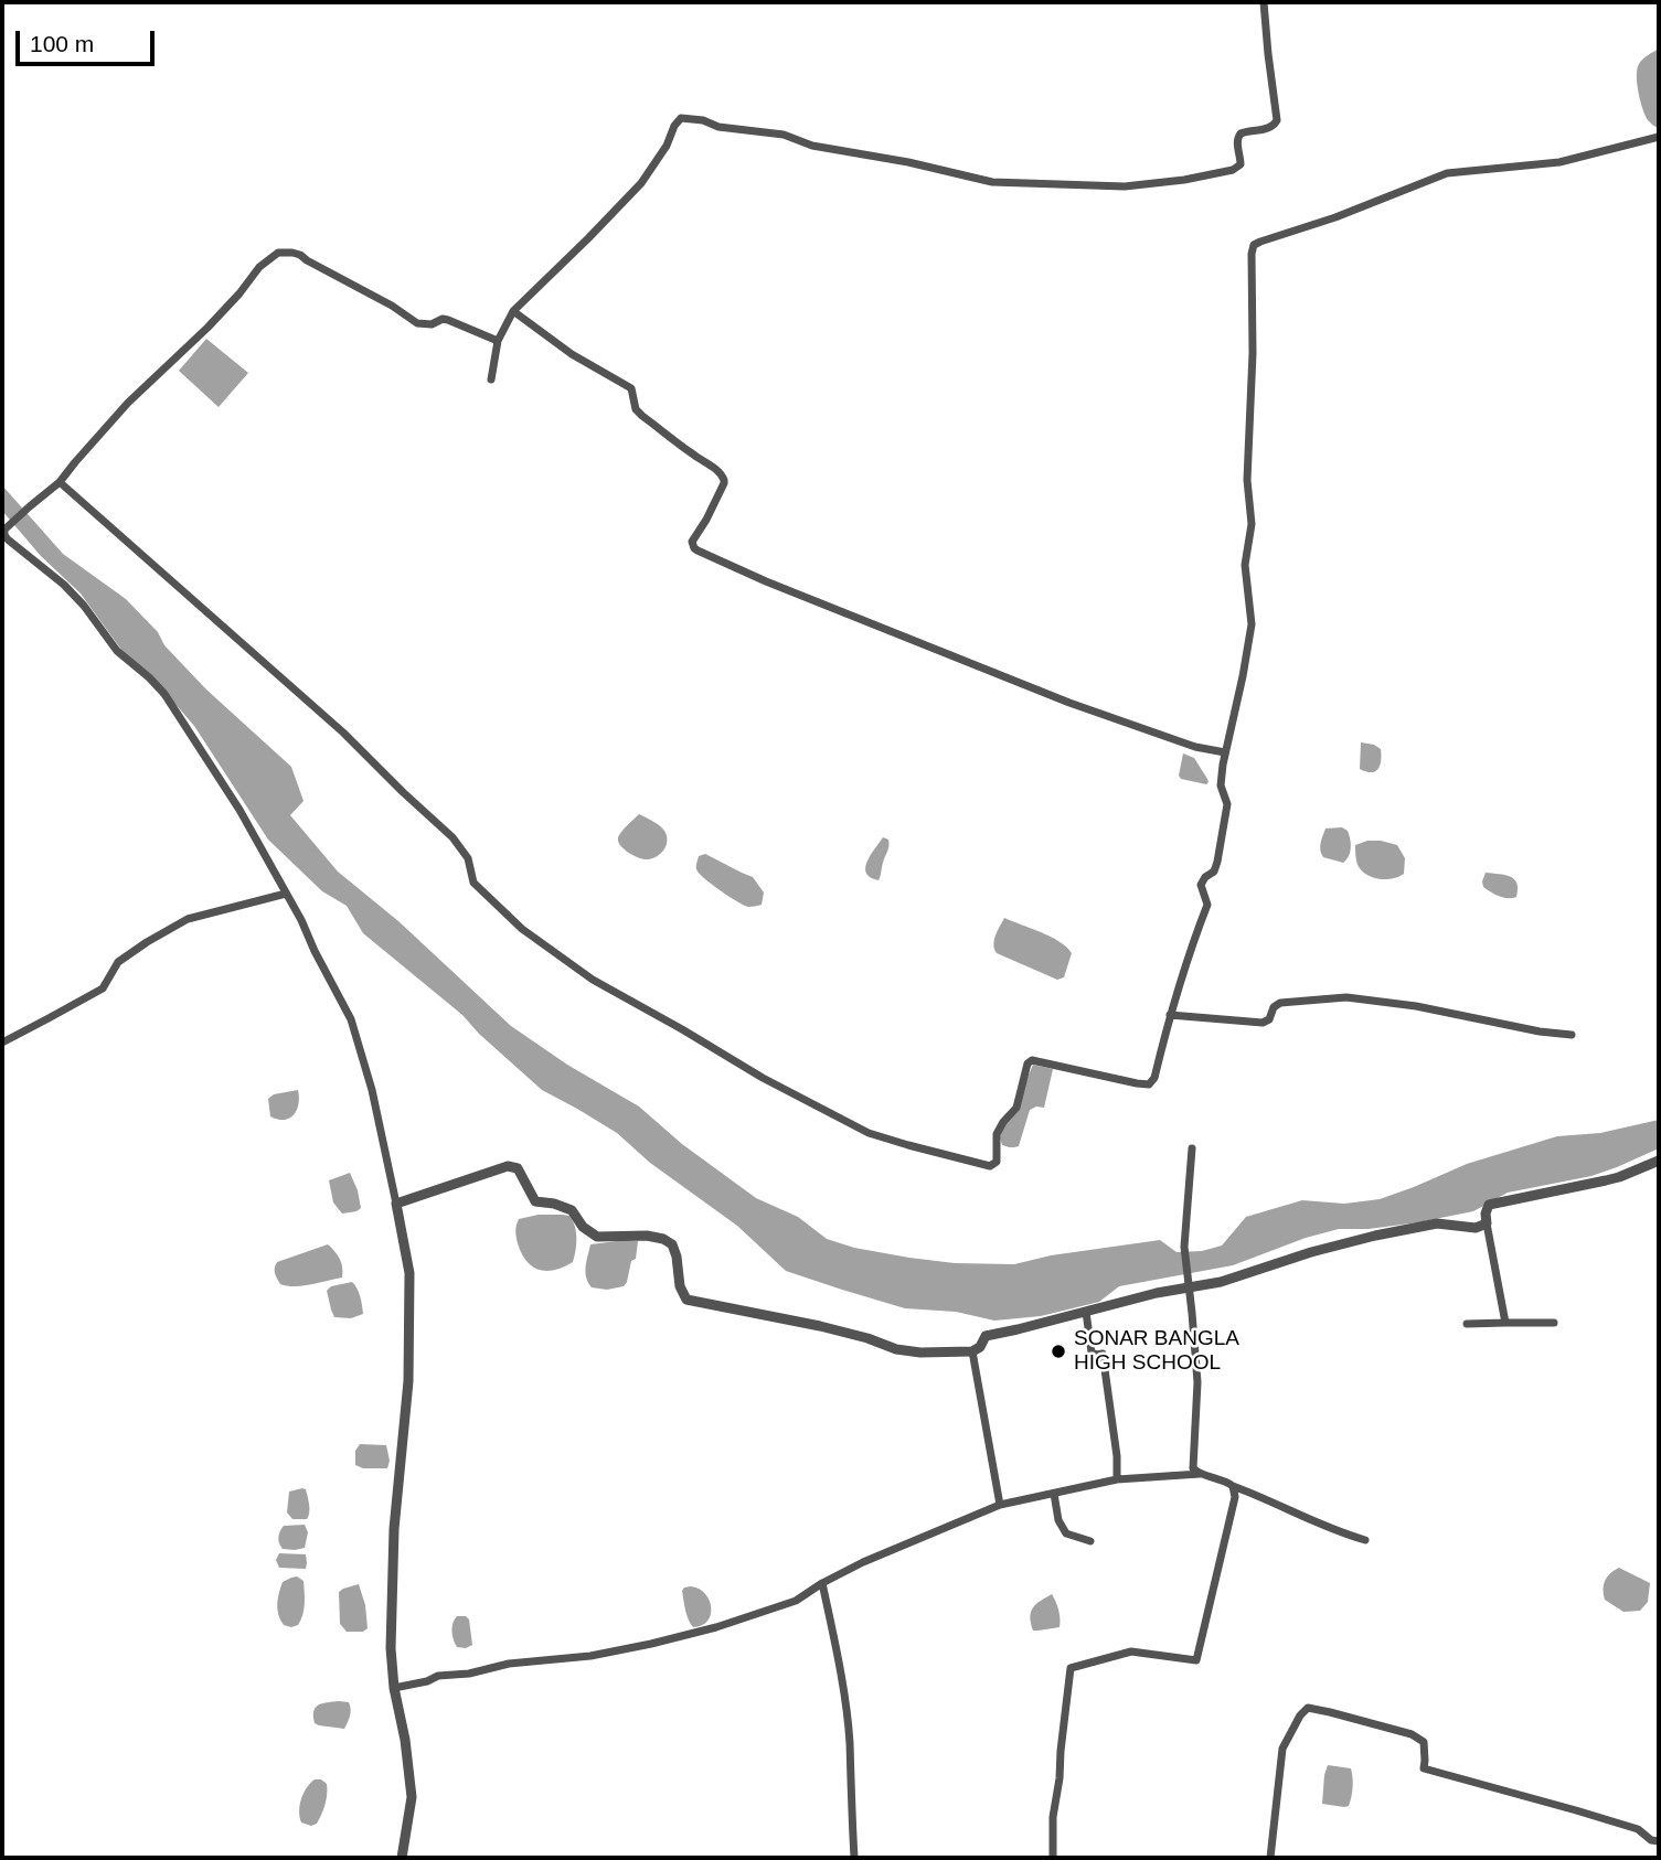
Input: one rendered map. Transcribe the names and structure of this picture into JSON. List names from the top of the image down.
{
  "places": ["SONAR BANGLA HIGH SCHOOL"],
  "scale_bar": "100 m"
}
